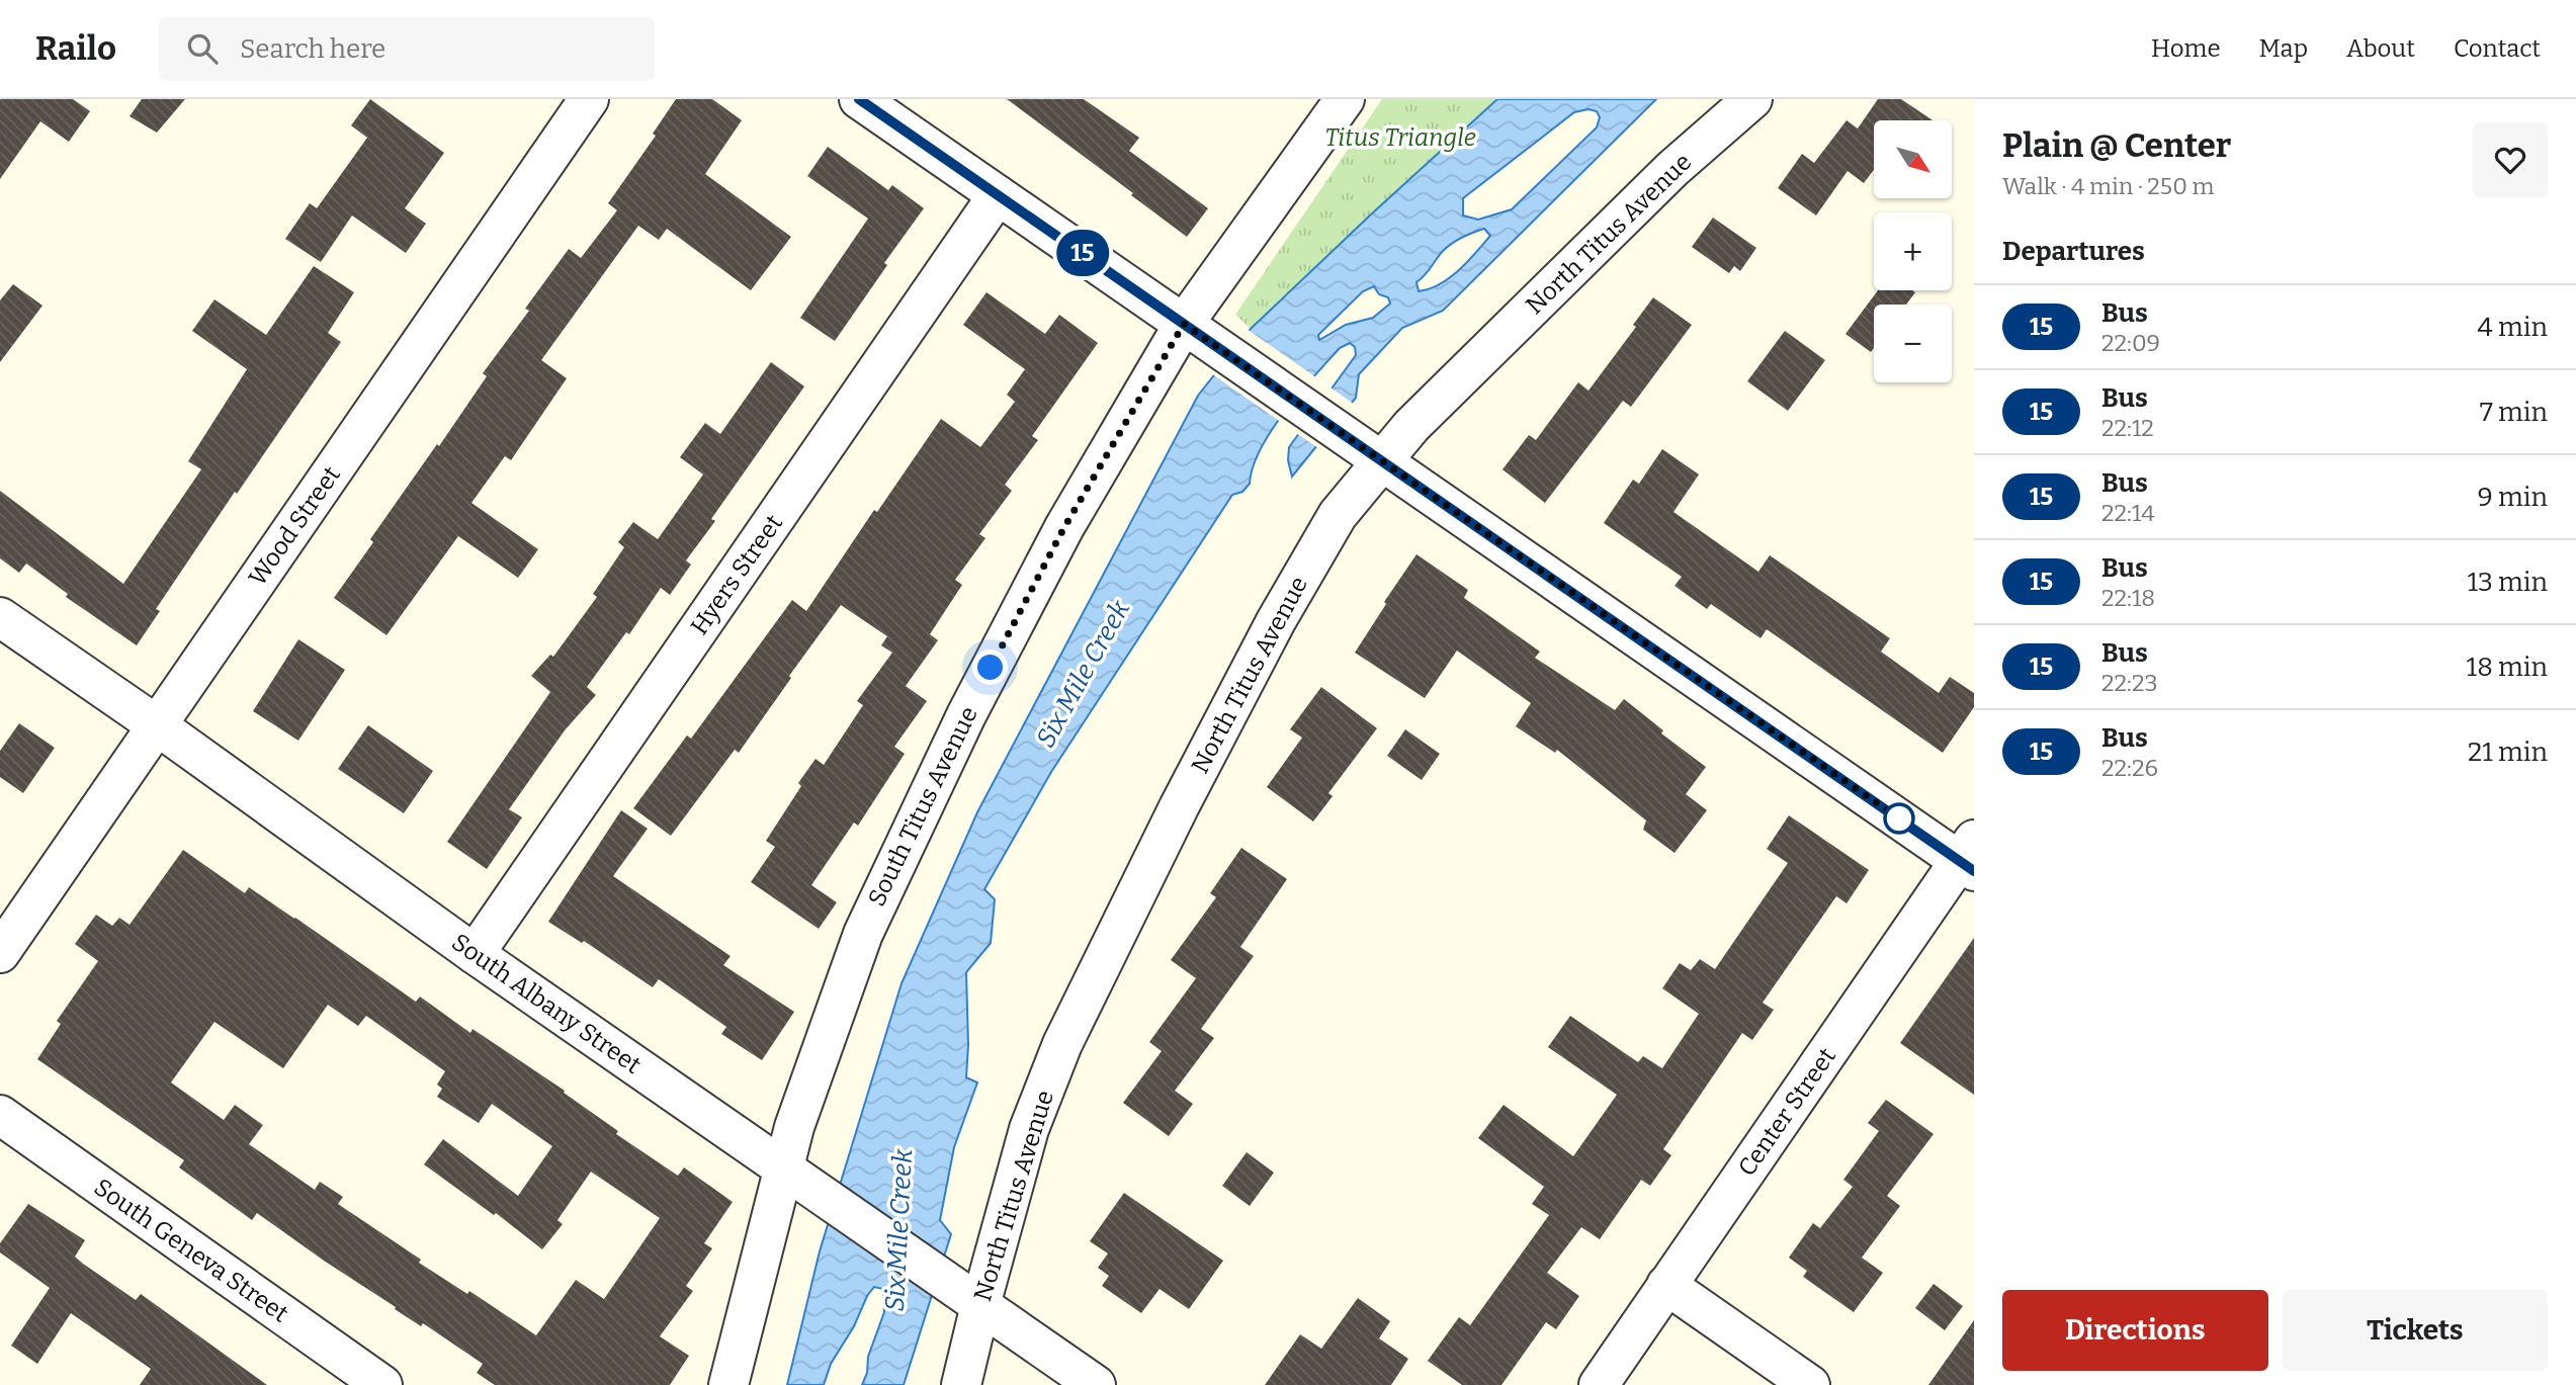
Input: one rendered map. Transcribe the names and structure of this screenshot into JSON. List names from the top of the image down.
{
  "streets": {
    "street": [
      "North Titus Avenue",
      "Wood Street",
      "Hyers Street",
      "South Titus Avenue",
      "South Albany Street",
      "Center Street",
      "South Geneva Street"
    ]
  },
  "crossings": [
    ["North Titus Avenue", "South Albany Street"],
    ["Wood Street", "South Albany Street"],
    ["Hyers Street", "South Albany Street"],
    ["South Titus Avenue", "South Albany Street"]
  ],
  "water": ["Six Mile Creek"],
  "parks": ["Titus Triangle"],
  "lines": ["bus line 15"],
  "north": "bottom right",
  "page": {
    "header": "Railo",
    "search": "Search here",
    "nav": [
      "Home",
      "Map",
      "About",
      "Contact"
    ],
    "on_map": "15",
    "heading": [
      ["Plain @ Center", "Walk · 4 min · 250 m"],
      "Departures"
    ],
    "map_buttons": ["+", "−"],
    "list": [
      {
        "mark": "15",
        "name": "Bus",
        "note": "22:09",
        "value": "4 min"
      },
      {
        "mark": "15",
        "name": "Bus",
        "note": "22:12",
        "value": "7 min"
      },
      {
        "mark": "15",
        "name": "Bus",
        "note": "22:14",
        "value": "9 min"
      },
      {
        "mark": "15",
        "name": "Bus",
        "note": "22:18",
        "value": "13 min"
      },
      {
        "mark": "15",
        "name": "Bus",
        "note": "22:23",
        "value": "18 min"
      },
      {
        "mark": "15",
        "name": "Bus",
        "note": "22:26",
        "value": "21 min"
      }
    ],
    "buttons": ["Directions", "Tickets"]
  }
}
